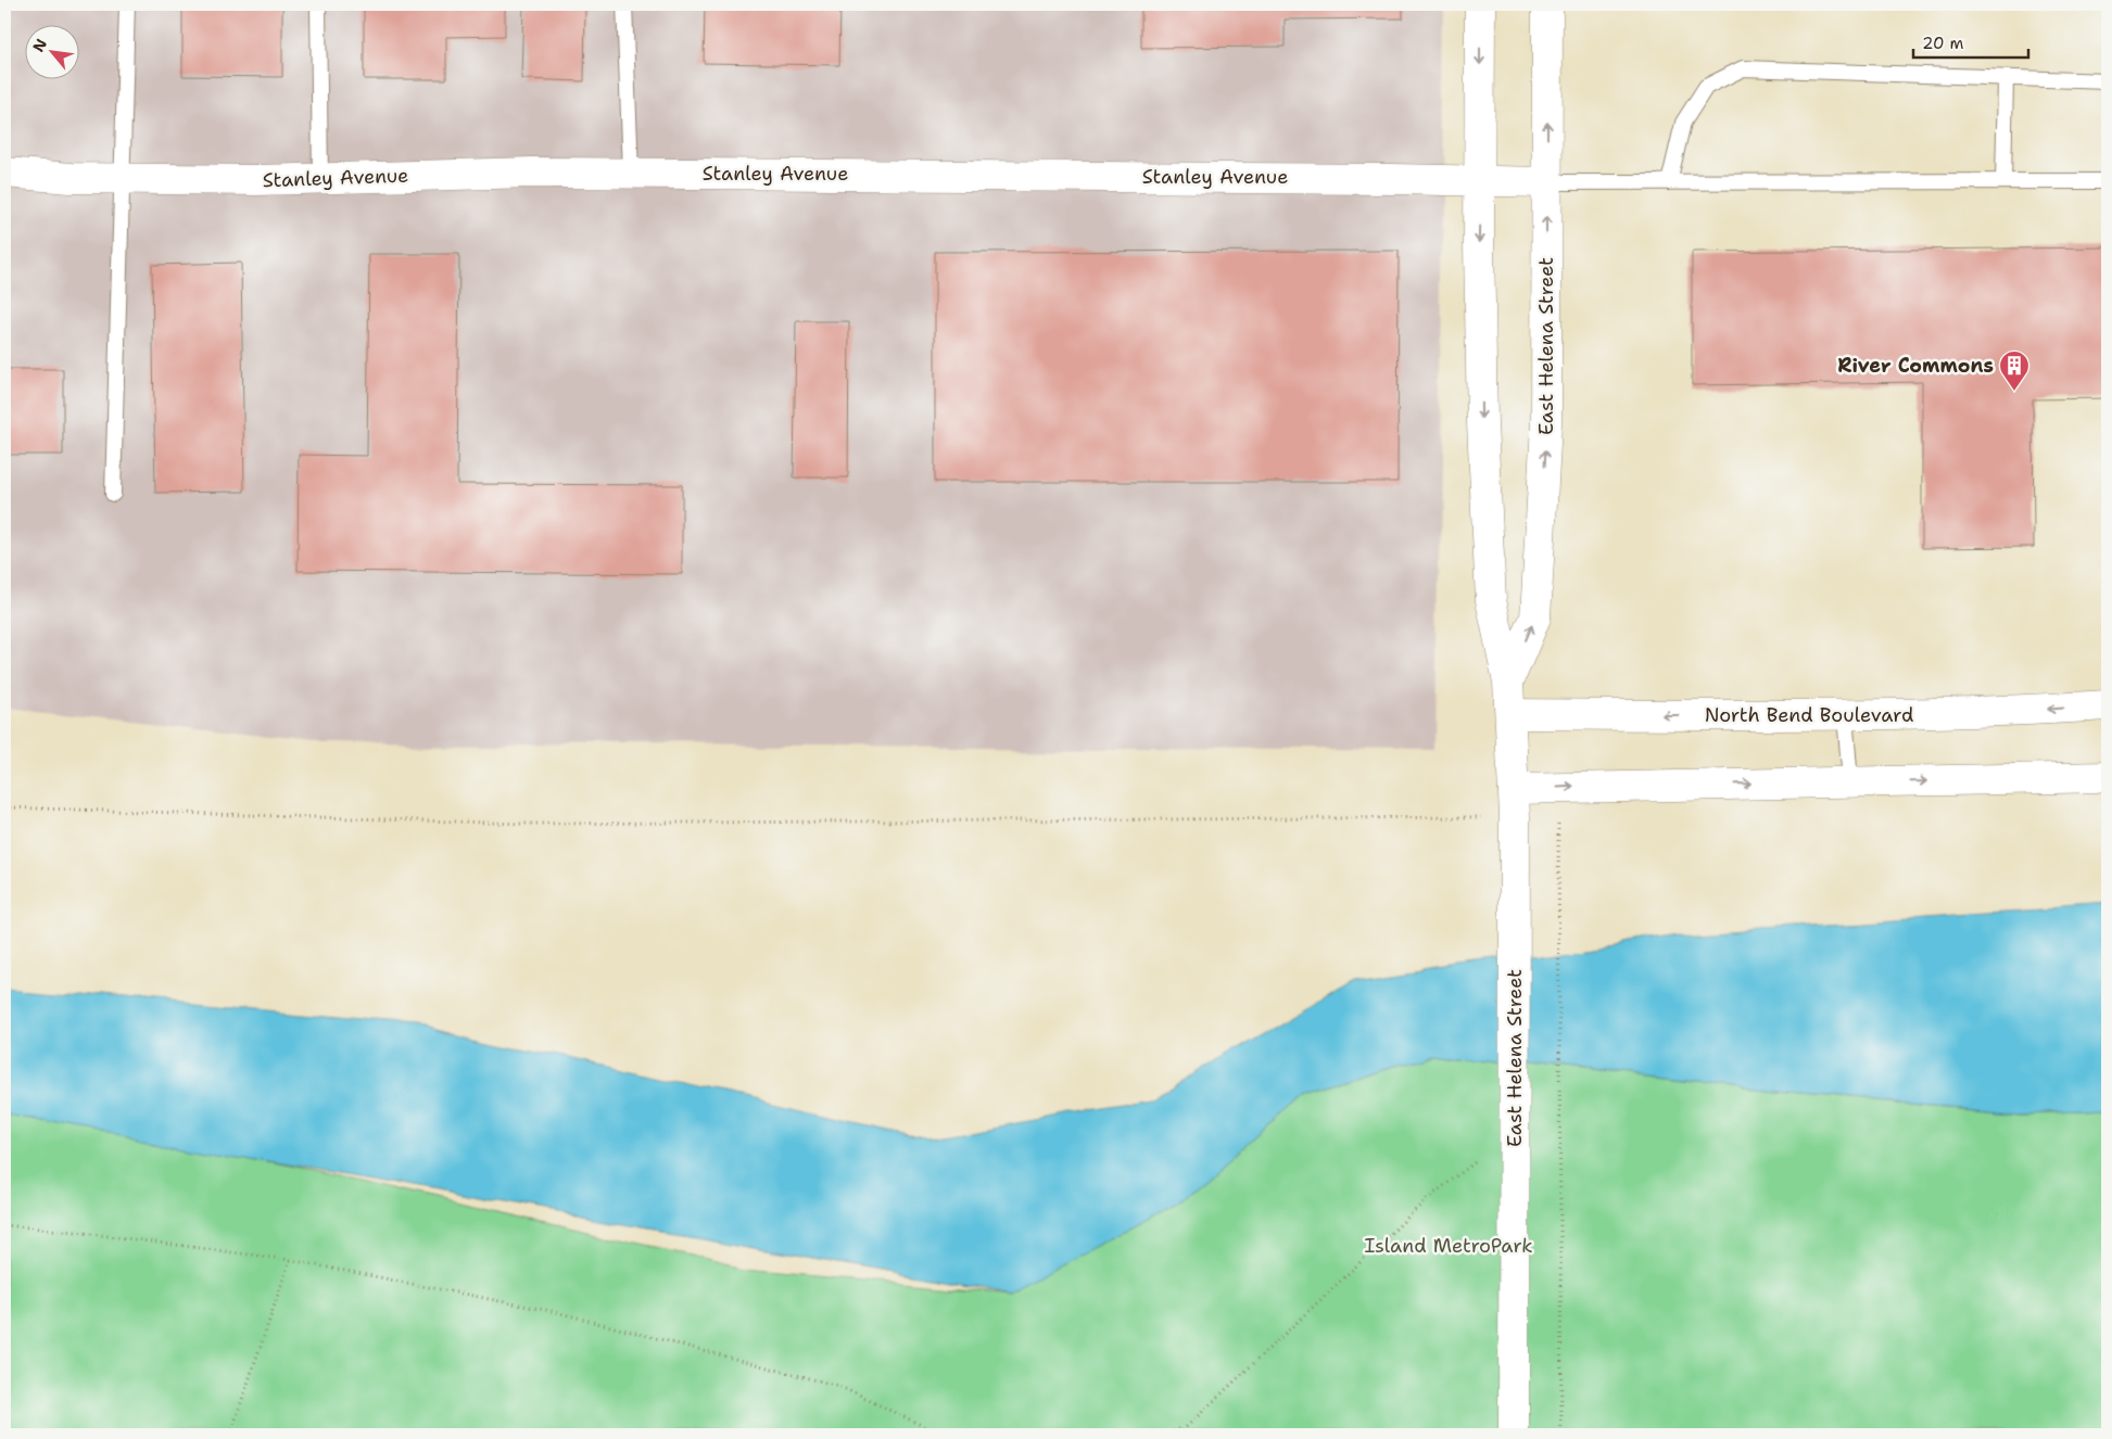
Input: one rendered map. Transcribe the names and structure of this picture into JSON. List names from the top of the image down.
{
  "streets": {
    "street": ["Stanley Avenue", "East Helena Street", "North Bend Boulevard"]
  },
  "crossings": [
    ["Stanley Avenue", "East Helena Street"],
    ["East Helena Street", "North Bend Boulevard"]
  ],
  "parks": ["Island MetroPark"],
  "places": {
    "building": ["River Commons"]
  },
  "scale_bar": "20 m",
  "north": "top left"
}
